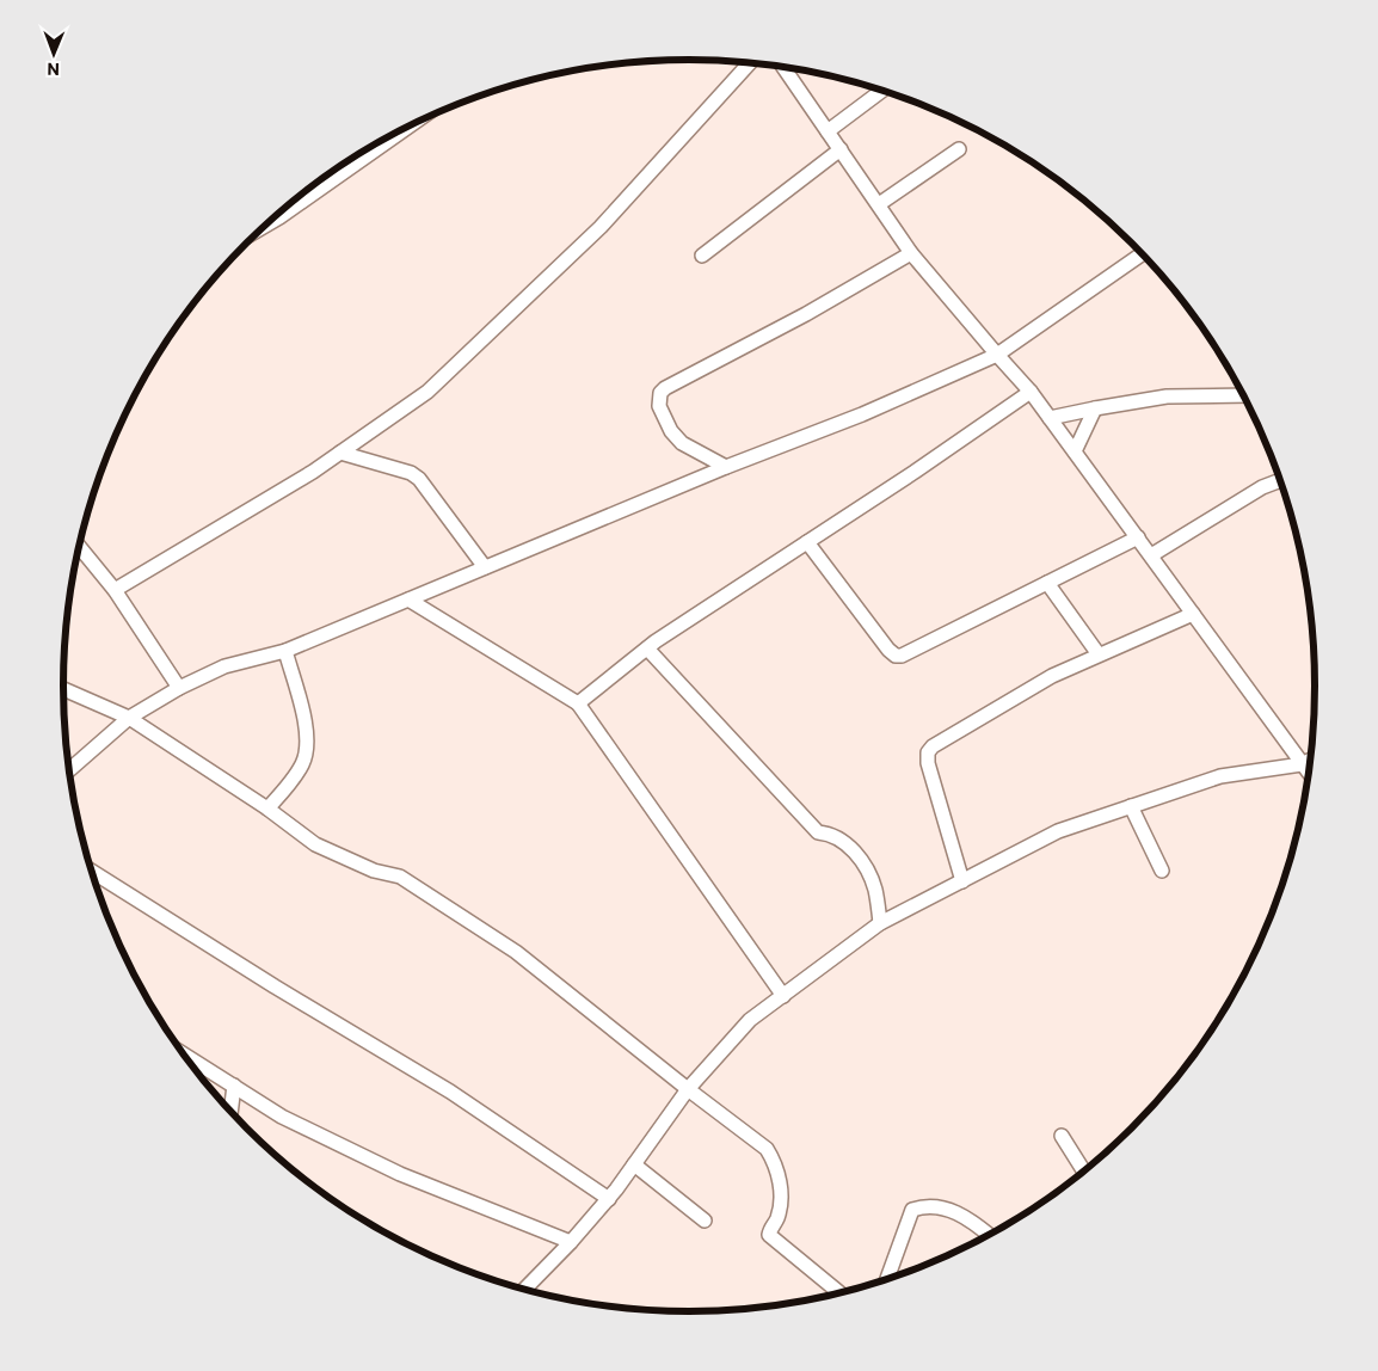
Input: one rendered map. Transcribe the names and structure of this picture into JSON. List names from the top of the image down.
{
  "north": "bottom"
}
